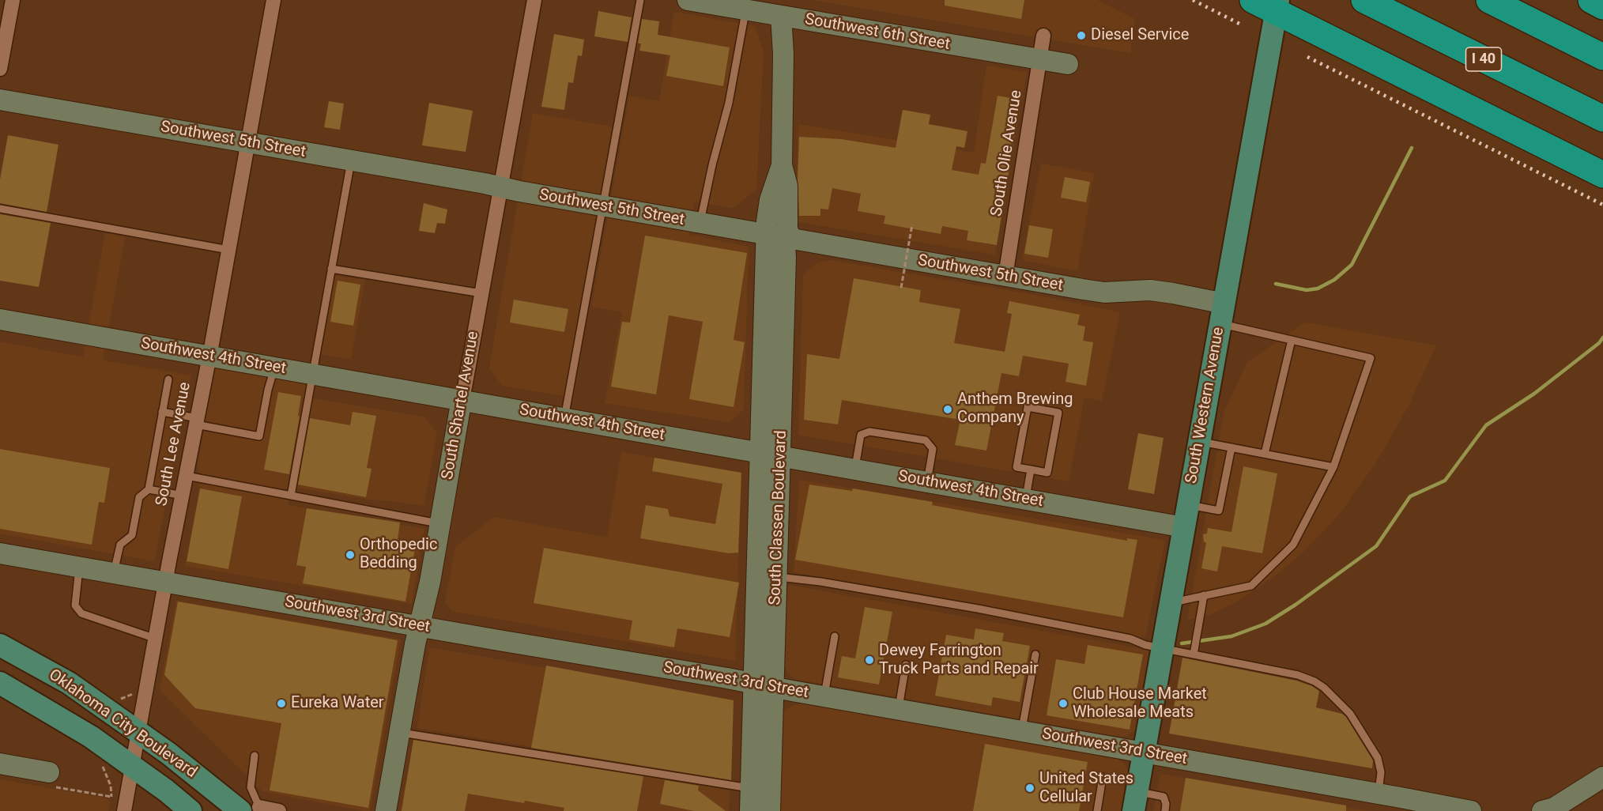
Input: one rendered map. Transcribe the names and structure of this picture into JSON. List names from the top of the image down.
{
  "streets": {
    "highway": ["I 40"],
    "main road": ["South Western Avenue", "Oklahoma City Boulevard"],
    "street": [
      "Southwest 6th Street",
      "Southwest 5th Street",
      "South Olie Avenue",
      "Southwest 4th Street",
      "South Shartel Avenue",
      "South Lee Avenue",
      "South Classen Boulevard",
      "Southwest 3rd Street"
    ]
  },
  "crossings": [
    ["Southwest 6th Street", "South Olie Avenue"],
    ["Southwest 6th Street", "South Classen Boulevard"],
    ["Southwest 5th Street", "South Olie Avenue"],
    ["Southwest 5th Street", "South Shartel Avenue"],
    ["Southwest 5th Street", "South Western Avenue"],
    ["Southwest 5th Street", "South Lee Avenue"],
    ["Southwest 5th Street", "South Classen Boulevard"],
    ["Southwest 4th Street", "South Shartel Avenue"],
    ["Southwest 4th Street", "South Western Avenue"],
    ["Southwest 4th Street", "South Lee Avenue"],
    ["Southwest 4th Street", "South Classen Boulevard"],
    ["South Shartel Avenue", "Southwest 3rd Street"],
    ["South Western Avenue", "Southwest 3rd Street"],
    ["South Lee Avenue", "Southwest 3rd Street"],
    ["South Lee Avenue", "Oklahoma City Boulevard"],
    ["South Classen Boulevard", "Southwest 3rd Street"]
  ],
  "places": [
    "Diesel Service",
    "Anthem Brewing Company",
    "Orthopedic Bedding",
    "Dewey Farrington Truck Parts and Repair",
    "Eureka Water",
    "Club House Market Wholesale Meats",
    "United States Cellular"
  ]
}
